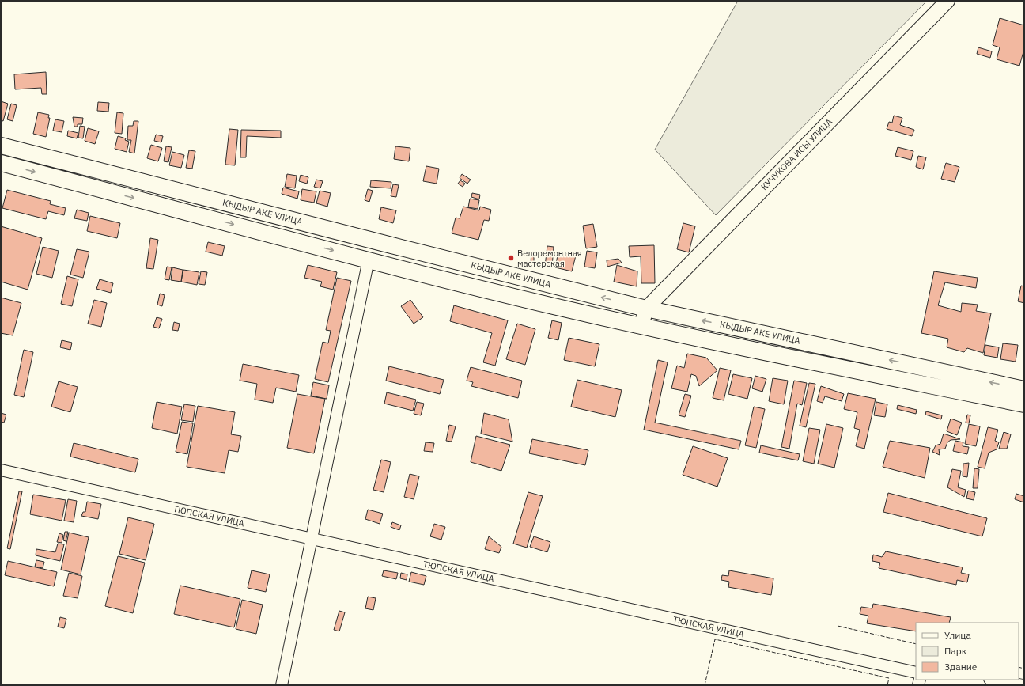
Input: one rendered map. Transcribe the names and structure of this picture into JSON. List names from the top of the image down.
{
  "streets": {
    "highway": ["КЫДЫР АКЕ УЛИЦА"],
    "main road": ["КУЧУКОВА ИСЫ УЛИЦА"],
    "street": ["ТЮПСКАЯ УЛИЦА"]
  },
  "crossings": [
    ["КУЧУКОВА ИСЫ УЛИЦА", "КЫДЫР АКЕ УЛИЦА"]
  ],
  "places": ["Велоремонтная мастерская"],
  "legend": ["Улица", "Парк", "Здание"]
}
